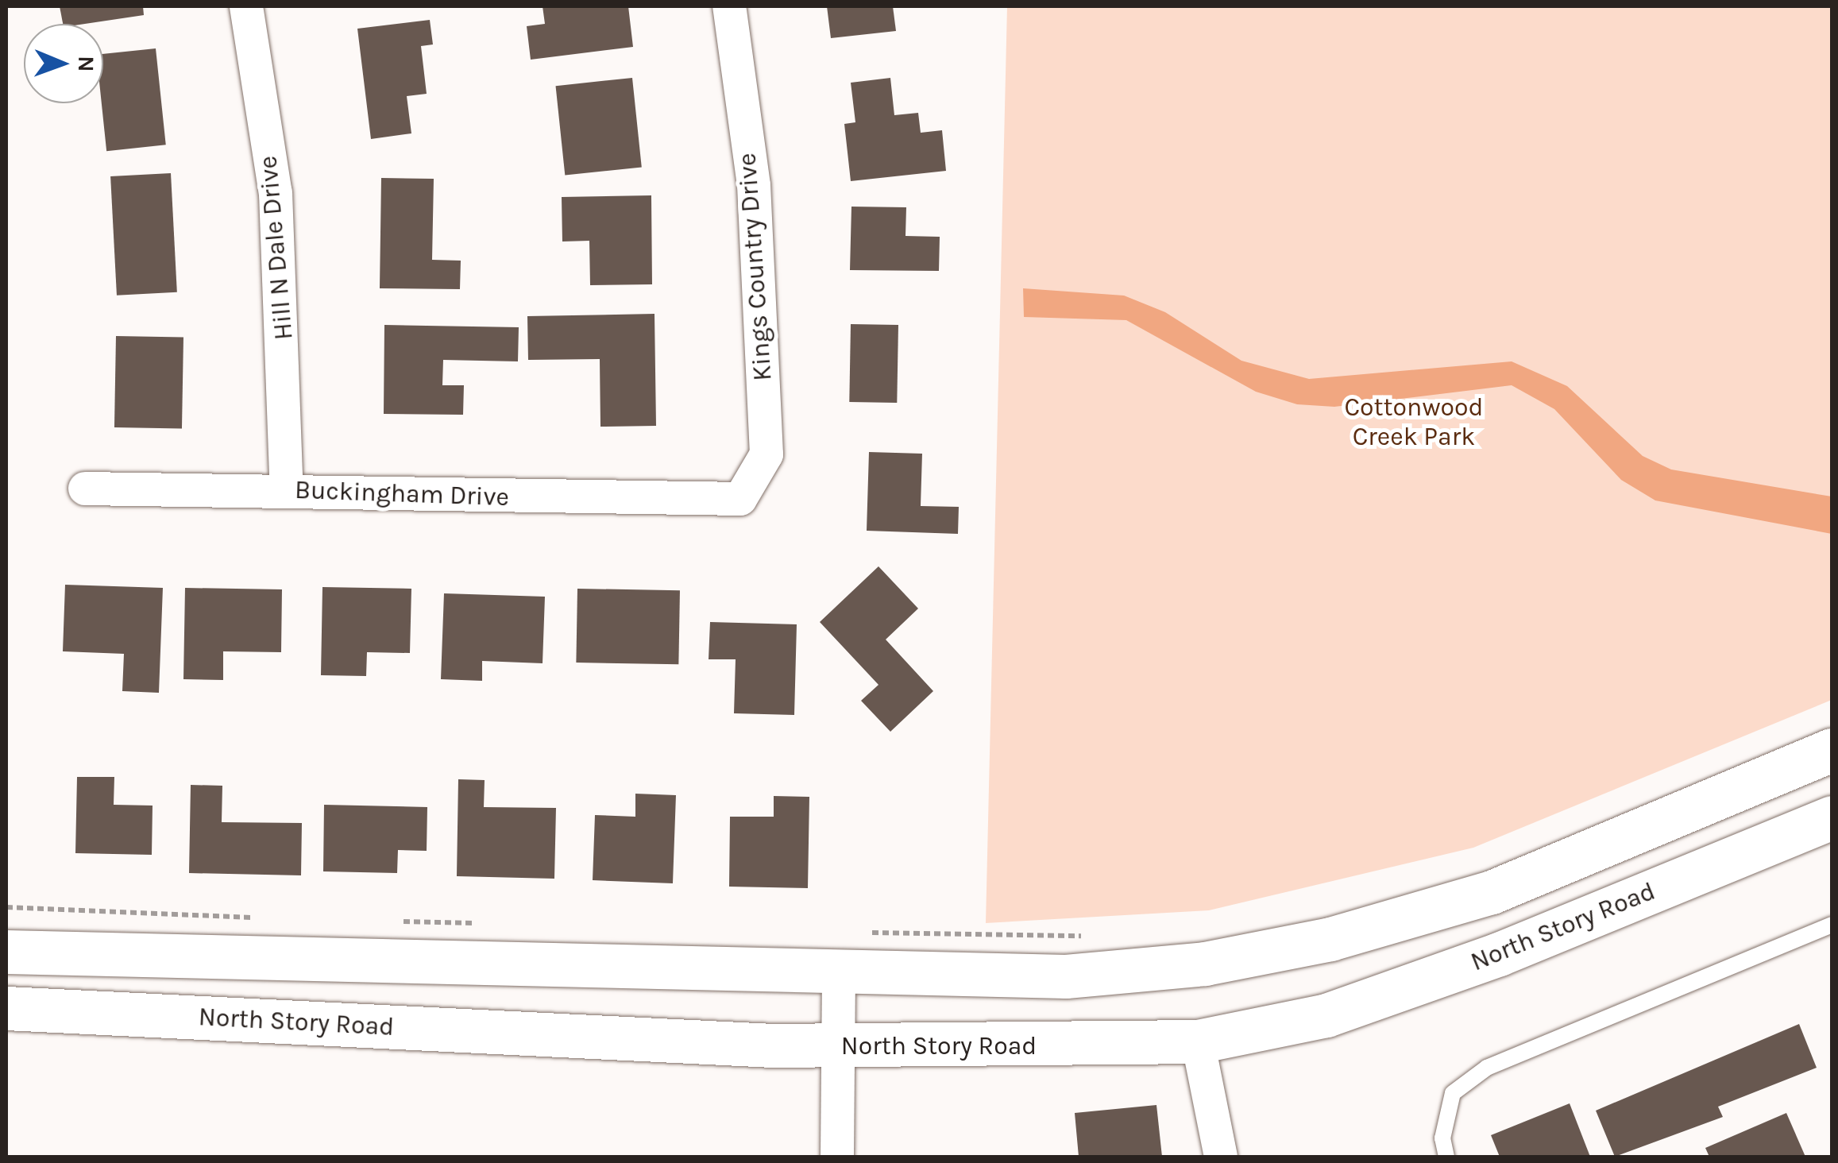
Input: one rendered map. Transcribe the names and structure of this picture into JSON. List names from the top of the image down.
{
  "streets": {
    "main road": ["North Story Road"],
    "street": ["Hill N Dale Drive", "Kings Country Drive", "Buckingham Drive"]
  },
  "crossings": [
    ["Hill N Dale Drive", "Buckingham Drive"],
    ["Kings Country Drive", "Buckingham Drive"]
  ],
  "parks": ["Cottonwood Creek Park"],
  "north": "right"
}
